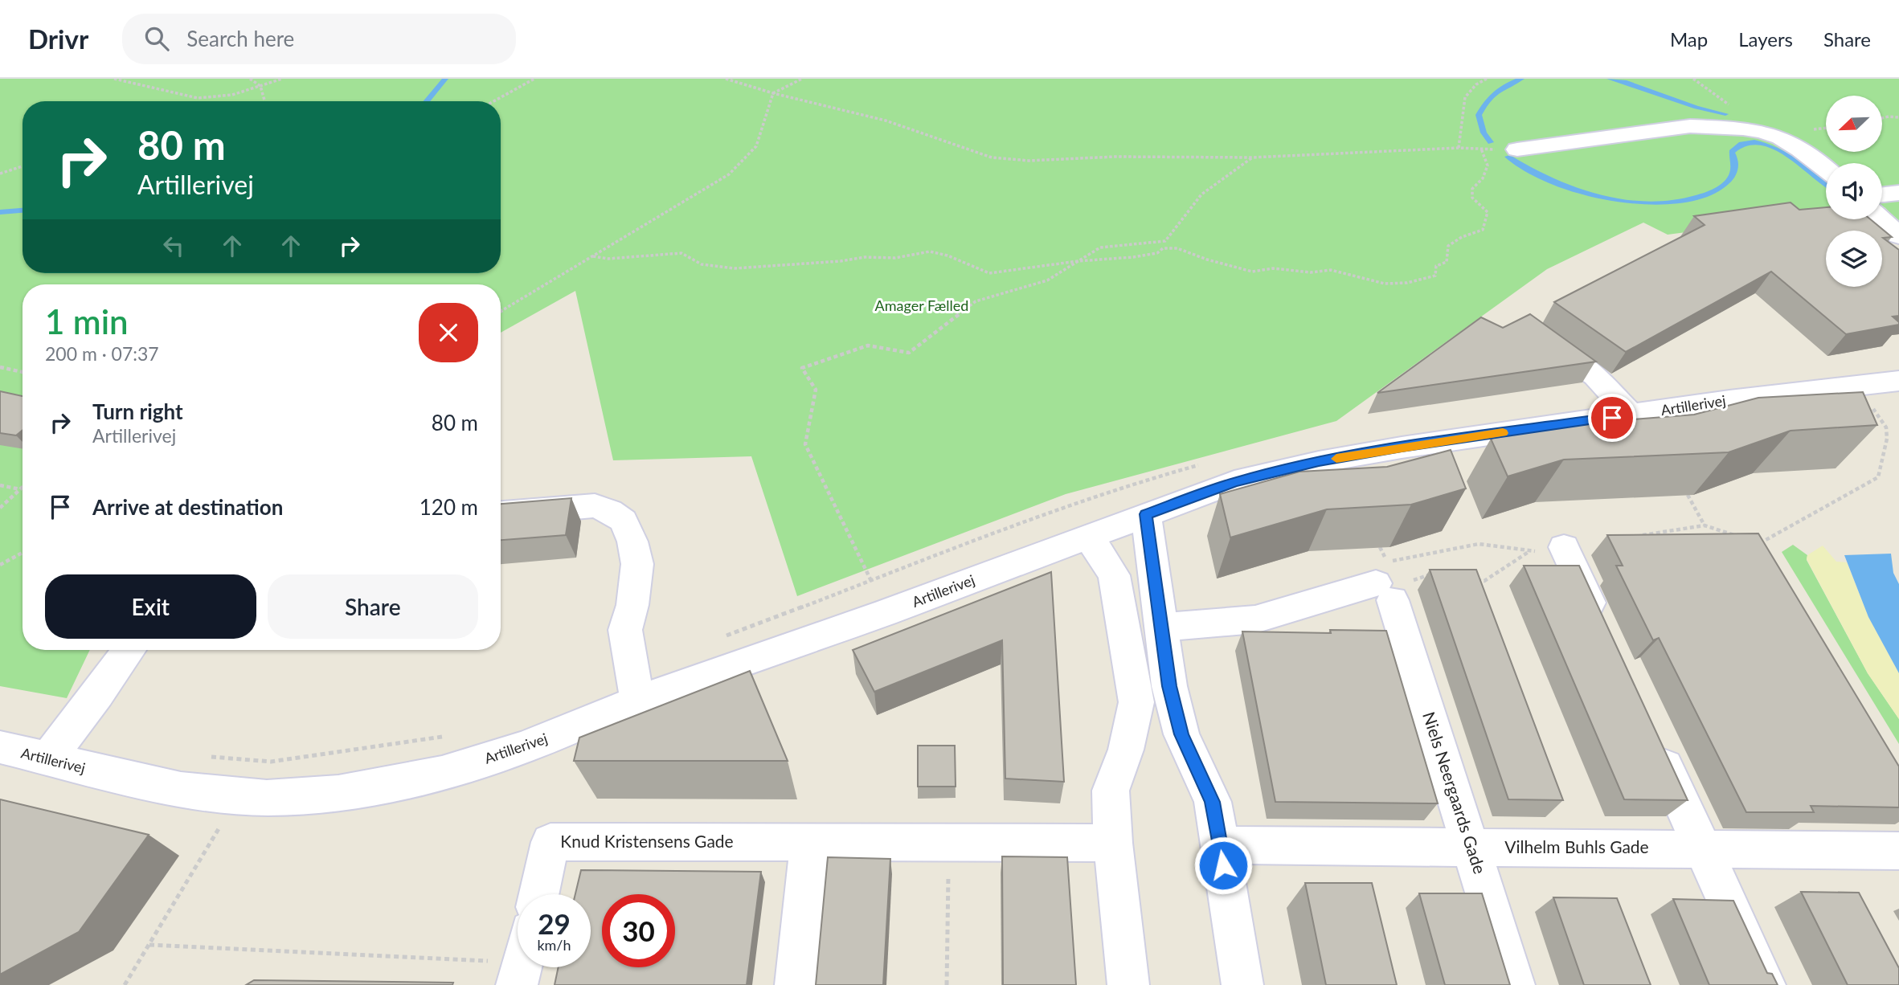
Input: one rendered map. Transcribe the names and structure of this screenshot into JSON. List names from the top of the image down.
{
  "streets": {
    "street": [
      "Artillerivej",
      "Niels Neergaards Gade",
      "Knud Kristensens Gade",
      "Vilhelm Buhls Gade"
    ]
  },
  "crossings": [
    ["Niels Neergaards Gade", "Vilhelm Buhls Gade"]
  ],
  "parks": ["Amager Fælled"],
  "north": "bottom left",
  "page": {
    "header": "Drivr",
    "search": "Search here",
    "nav": ["Map", "Layers", "Share"],
    "turn": ["80 m", "Artillerivej"],
    "heading": ["1 min", "200 m · 07:37"],
    "list": [
      {
        "name": "Turn right",
        "note": "Artillerivej",
        "value": "80 m"
      },
      {
        "name": "Arrive at destination",
        "value": "120 m"
      }
    ],
    "buttons": ["Exit", "Share"],
    "speed": "29 km/h",
    "limit": "30"
  }
}
